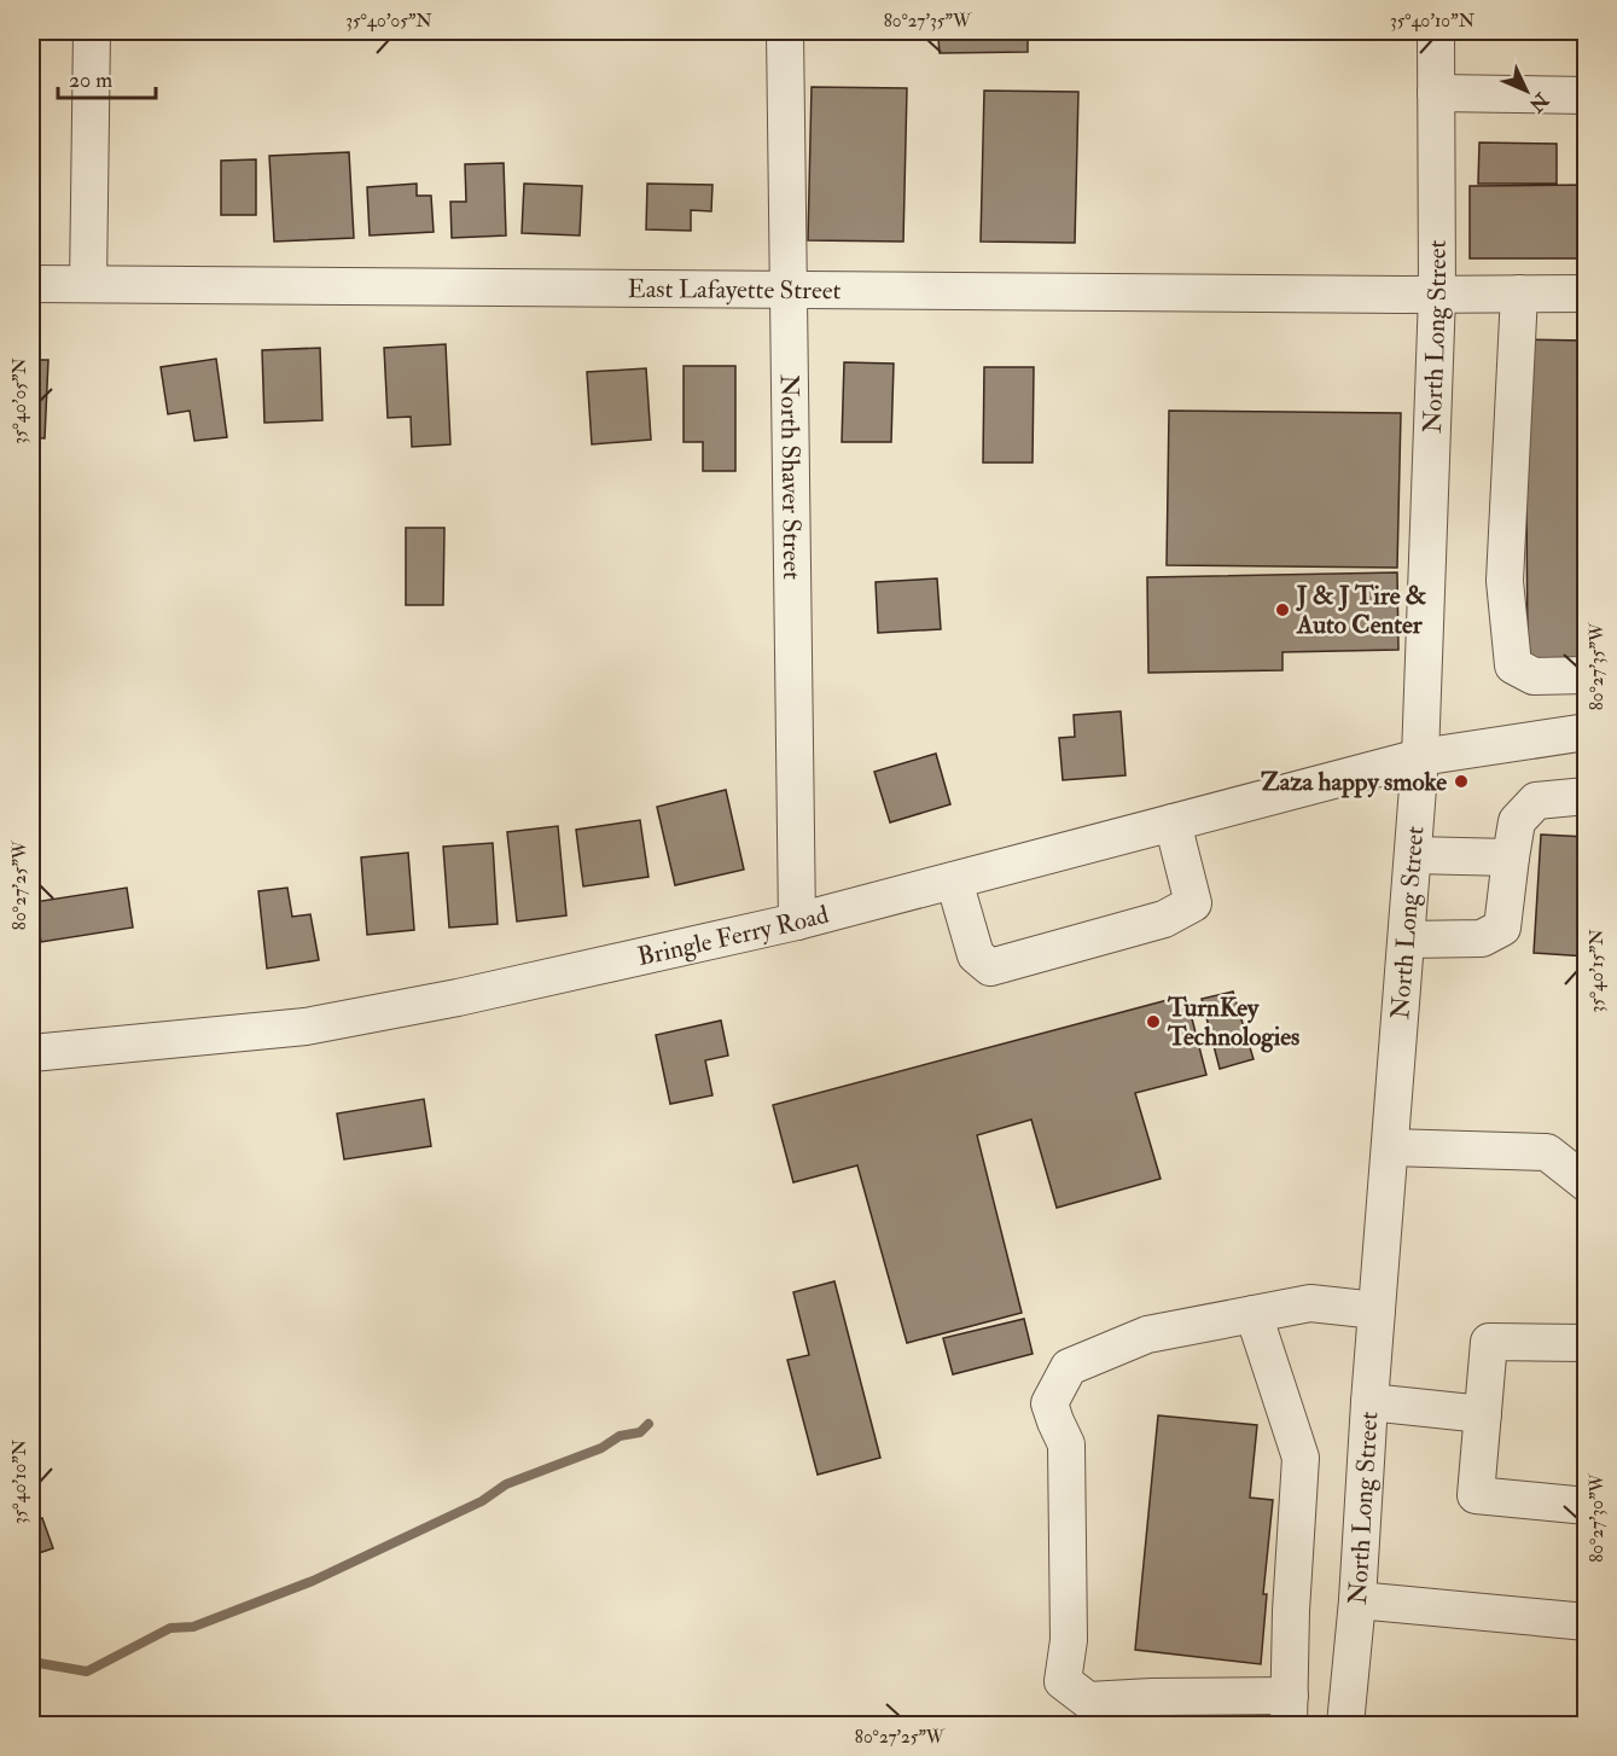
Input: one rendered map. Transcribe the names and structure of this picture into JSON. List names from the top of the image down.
{
  "streets": {
    "street": [
      "East Lafayette Street",
      "North Long Street",
      "North Shaver Street",
      "Bringle Ferry Road"
    ]
  },
  "crossings": [
    ["East Lafayette Street", "North Long Street"],
    ["East Lafayette Street", "North Shaver Street"],
    ["North Long Street", "Bringle Ferry Road"],
    ["North Shaver Street", "Bringle Ferry Road"]
  ],
  "places": ["J & J Tire & Auto Center", "Zaza happy smoke", "TurnKey Technologies"],
  "scale_bar": "20 m",
  "north": "bottom right",
  "coordinates": [
    "35°40'05\"N",
    "80°27'35\"W",
    "35°40'10\"N",
    "80°27'25\"W",
    "35°40'15\"N",
    "80°27'30\"W"
  ]
}
